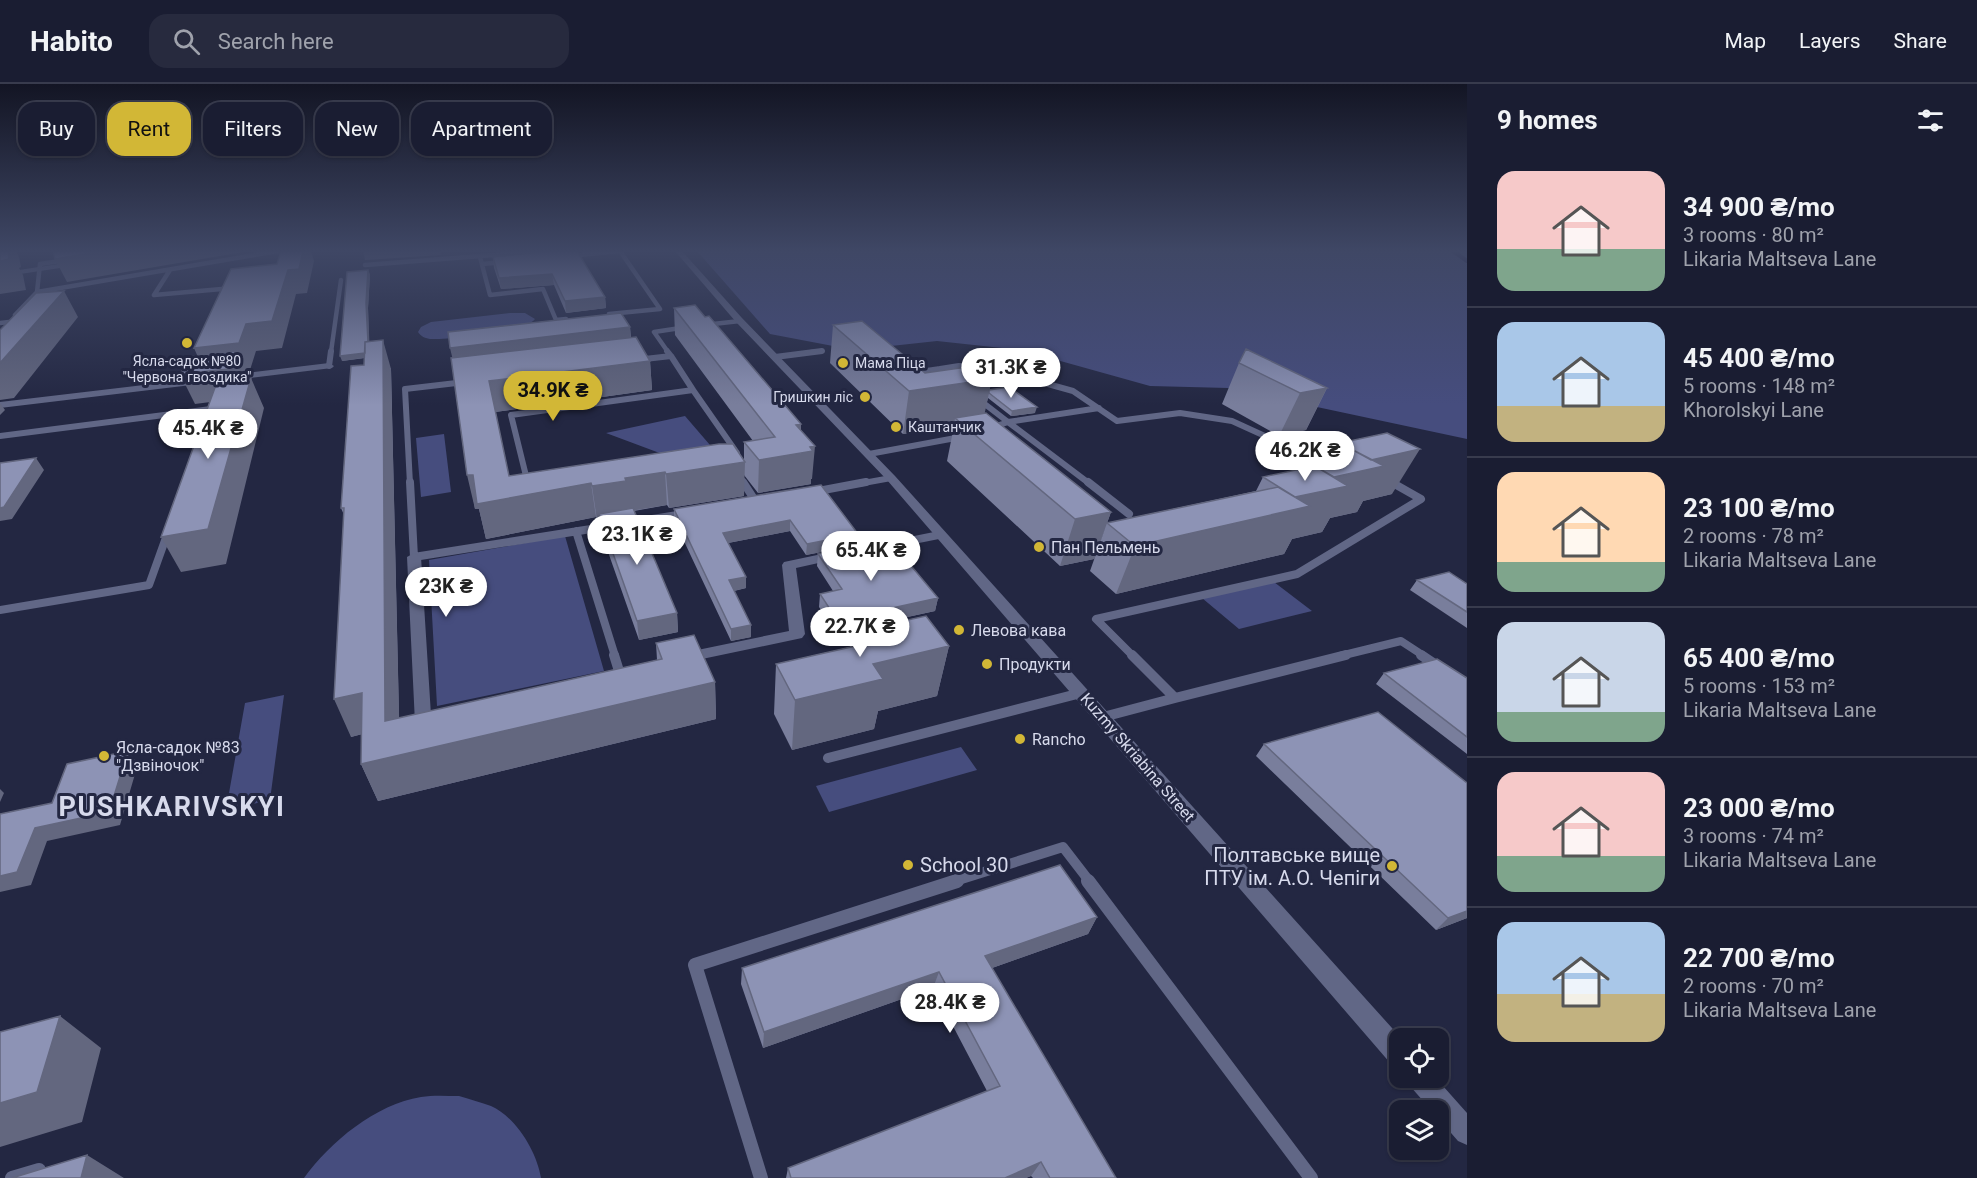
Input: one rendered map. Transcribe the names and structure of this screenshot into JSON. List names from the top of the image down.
{
  "streets": {
    "street": ["Kuzmy Skriabina Street"]
  },
  "districts": ["PUSHKARIVSKYI"],
  "places": [
    "Ясла-садок №80 \"Червона гвоздика\"",
    "Мама Піца",
    "Гришкин ліс",
    "Каштанчик",
    "Пан Пельмень",
    "Левова кава",
    "Продукти",
    "Rancho",
    "Ясла-садок №83 \"Дзвіночок\"",
    "School 30",
    "Полтавське вище ПТУ ім. А.О. Чепіги"
  ],
  "page": {
    "header": "Habito",
    "search": "Search here",
    "nav": ["Map", "Layers", "Share"],
    "heading": "9 homes",
    "chip": [
      "Buy",
      "Rent",
      "Filters",
      "New",
      "Apartment"
    ],
    "list": [
      {
        "name": "34 900 ₴/mo",
        "note": "3 rooms · 80 m² · Likaria Maltseva Lane"
      },
      {
        "name": "45 400 ₴/mo",
        "note": "5 rooms · 148 m² · Khorolskyi Lane"
      },
      {
        "name": "23 100 ₴/mo",
        "note": "2 rooms · 78 m² · Likaria Maltseva Lane"
      },
      {
        "name": "65 400 ₴/mo",
        "note": "5 rooms · 153 m² · Likaria Maltseva Lane"
      },
      {
        "name": "23 000 ₴/mo",
        "note": "3 rooms · 74 m² · Likaria Maltseva Lane"
      },
      {
        "name": "22 700 ₴/mo",
        "note": "2 rooms · 70 m² · Likaria Maltseva Lane"
      }
    ],
    "price": [
      "31.3K ₴",
      "34.9K ₴",
      "45.4K ₴",
      "46.2K ₴",
      "23.1K ₴",
      "65.4K ₴",
      "23K ₴",
      "22.7K ₴",
      "28.4K ₴"
    ]
  }
}
